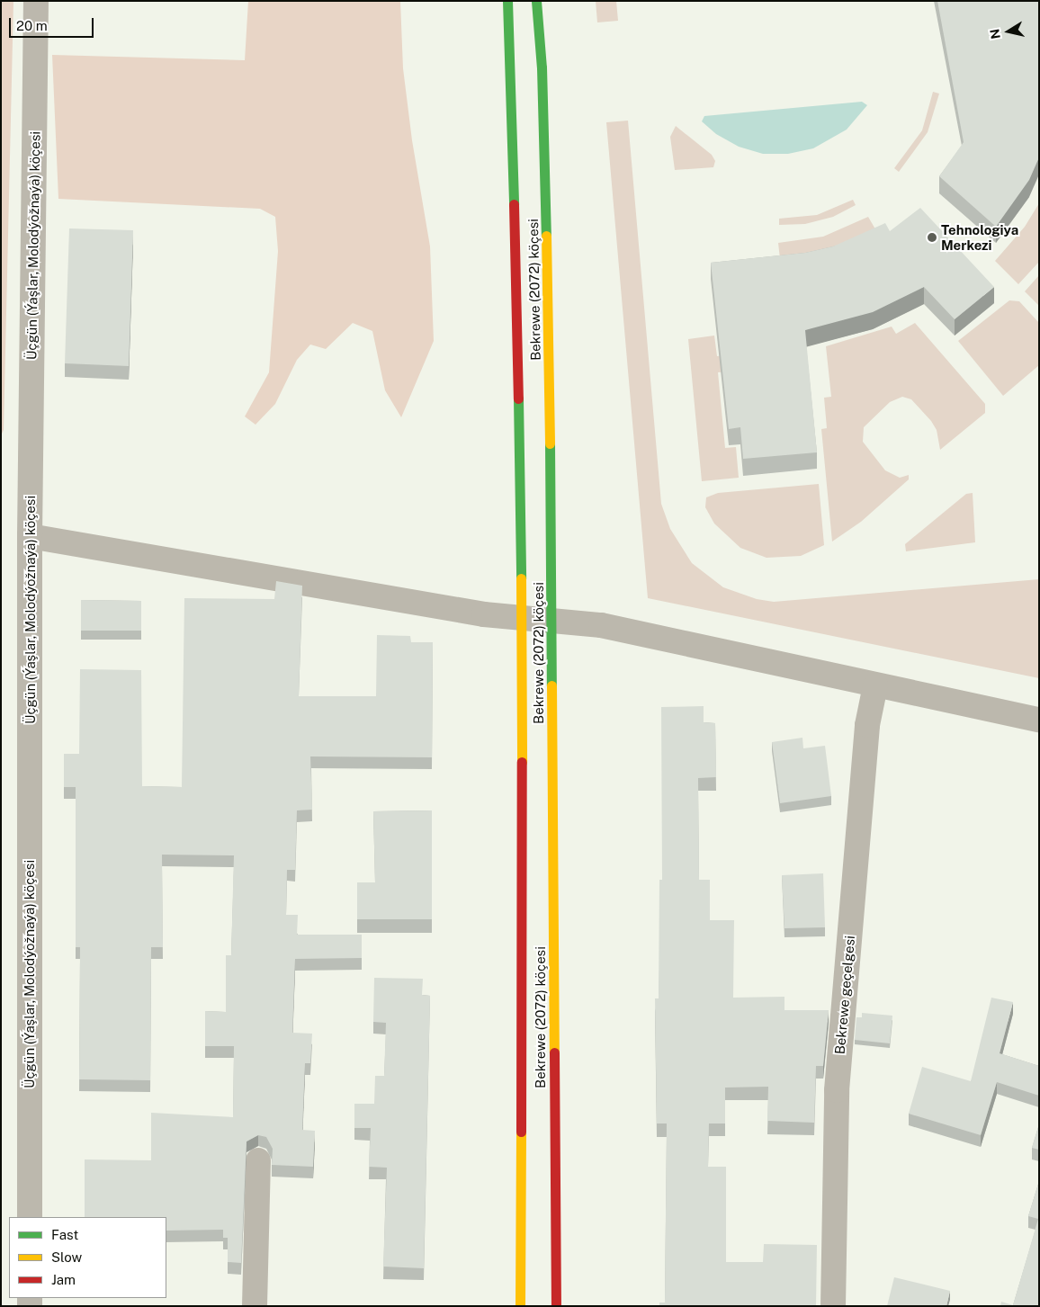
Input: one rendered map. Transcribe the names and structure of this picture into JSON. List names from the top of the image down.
{
  "streets": {
    "main road": ["Bekrewe (2072) köçesi"],
    "street": ["Üçgün (Ýaşlar, Molodýožnaýa) köçesi", "Bekrewe geçelgesi"]
  },
  "places": ["Tehnologiya Merkezi"],
  "legend": ["Fast", "Slow", "Jam"],
  "scale_bar": "20 m",
  "north": "left"
}
